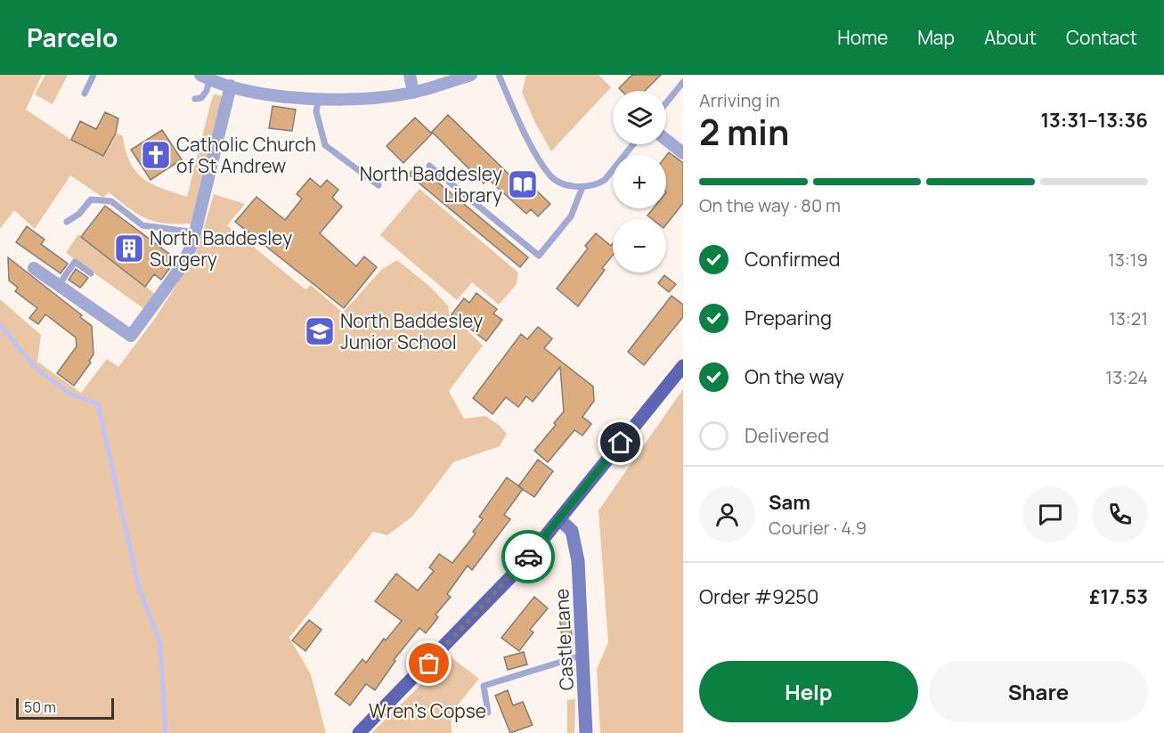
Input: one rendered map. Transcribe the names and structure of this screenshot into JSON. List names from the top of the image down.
{
  "streets": {
    "street": ["Castle Lane"]
  },
  "parks": ["Wren's Copse"],
  "places": {
    "church": ["Catholic Church of St Andrew"],
    "library": ["North Baddesley Library"],
    "building": ["North Baddesley Surgery"],
    "school or university": ["North Baddesley Junior School"]
  },
  "scale_bar": "50 m",
  "page": {
    "header": "Parcelo",
    "nav": [
      "Home",
      "Map",
      "About",
      "Contact"
    ],
    "heading": ["2 min", "Arriving in", "13:31–13:36"],
    "panel": [
      "Sam",
      "Courier · 4.9",
      "Order #9250",
      "£17.53"
    ],
    "map_buttons": ["+", "−"],
    "bar": "On the way · 80 m",
    "list": [
      ["Confirmed", "13:19"],
      ["Preparing", "13:21"],
      ["On the way", "13:24"],
      "Delivered"
    ],
    "buttons": ["Help", "Share"],
    "scale": "50 m"
  }
}
